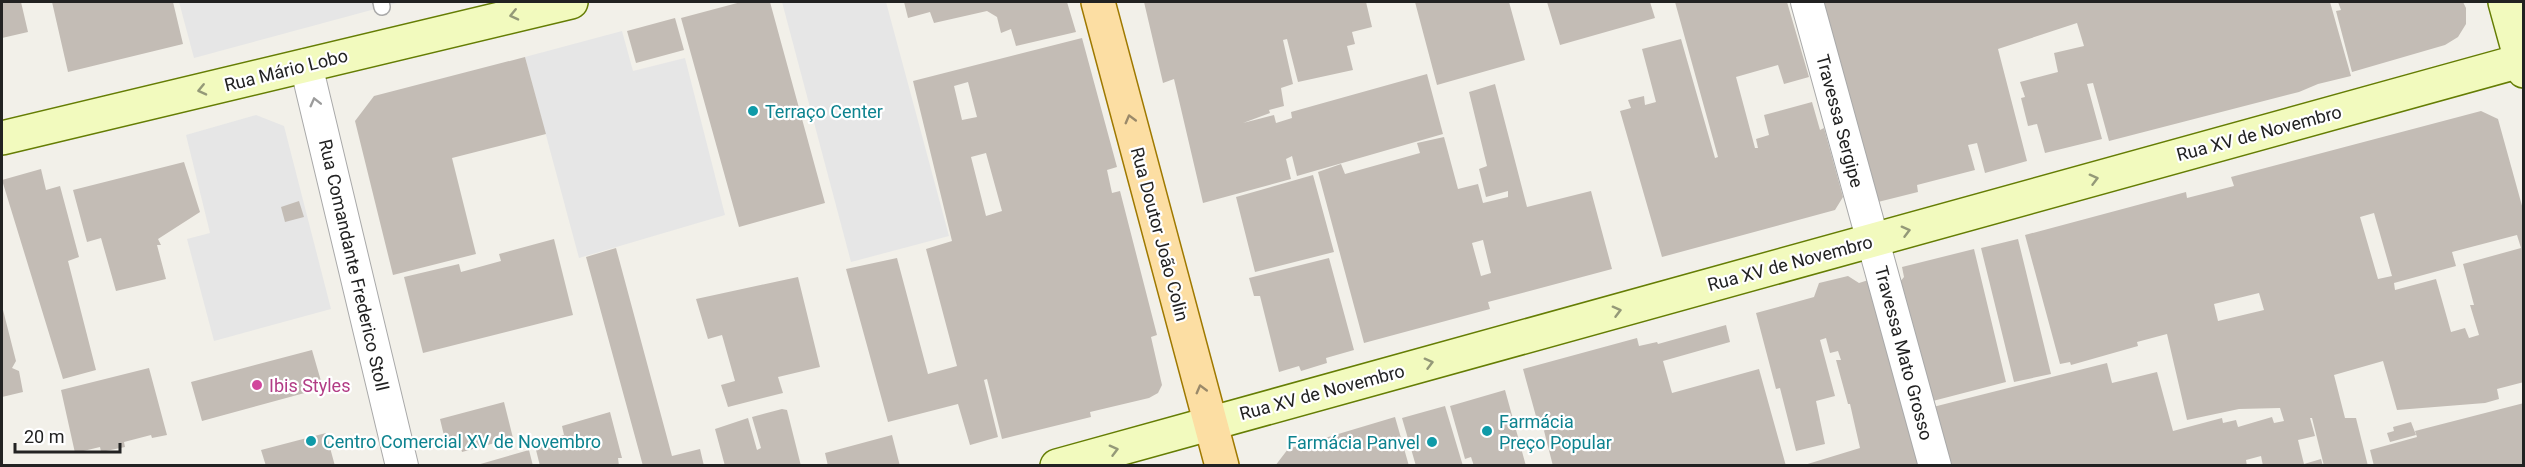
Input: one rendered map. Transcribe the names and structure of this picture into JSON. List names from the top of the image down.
{
  "streets": {
    "main road": ["Rua Mário Lobo", "Rua XV de Novembro", "Rua Doutor João Colin"],
    "street": ["Travessa Sergipe", "Rua Comandante Frederico Stoll", "Travessa Mato Grosso"]
  },
  "crossings": [
    ["Rua Mário Lobo", "Rua Comandante Frederico Stoll"],
    ["Travessa Sergipe", "Rua XV de Novembro"],
    ["Travessa Sergipe", "Travessa Mato Grosso"],
    ["Rua XV de Novembro", "Rua Doutor João Colin"],
    ["Rua XV de Novembro", "Travessa Mato Grosso"]
  ],
  "one_way": [
    "Rua Mário Lobo",
    "Rua XV de Novembro",
    "Rua Doutor João Colin",
    "Rua Comandante Frederico Stoll"
  ],
  "places": [
    "Terraço Center",
    "Ibis Styles",
    "Farmácia Preço Popular",
    "Centro Comercial XV de Novembro",
    "Farmácia Panvel"
  ],
  "scale_bar": "20 m"
}
